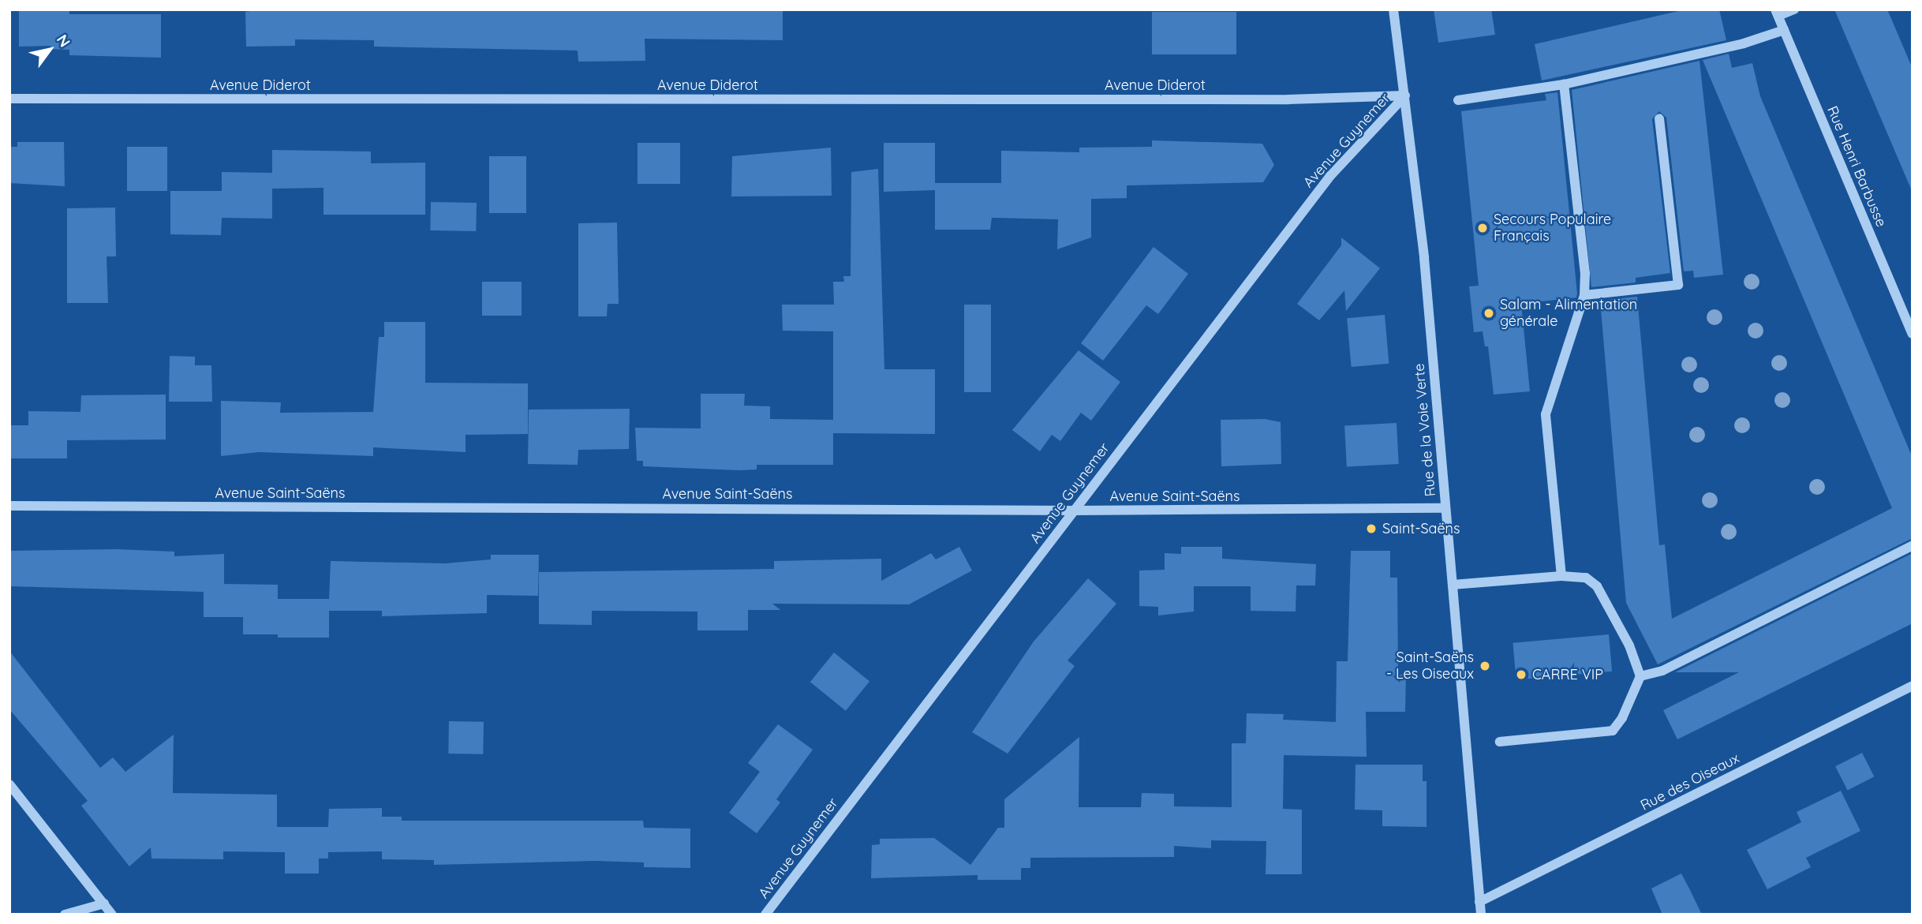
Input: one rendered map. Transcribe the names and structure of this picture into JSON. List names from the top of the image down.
{
  "streets": {
    "street": [
      "Avenue Diderot",
      "Avenue Guynemer",
      "Rue Henri Barbusse",
      "Rue de la Voie Verte",
      "Avenue Saint-Saëns",
      "Rue des Oiseaux"
    ]
  },
  "crossings": [
    ["Avenue Diderot", "Avenue Guynemer"],
    ["Avenue Diderot", "Rue de la Voie Verte"],
    ["Avenue Guynemer", "Rue de la Voie Verte"],
    ["Avenue Guynemer", "Avenue Saint-Saëns"],
    ["Rue de la Voie Verte", "Avenue Saint-Saëns"],
    ["Rue de la Voie Verte", "Rue des Oiseaux"]
  ],
  "places": [
    "Secours Populaire Français",
    "Salam - Alimentation générale",
    "Saint-Saëns",
    "Saint-Saëns - Les Oiseaux",
    "CARRE VIP"
  ],
  "north": "top right"
}
